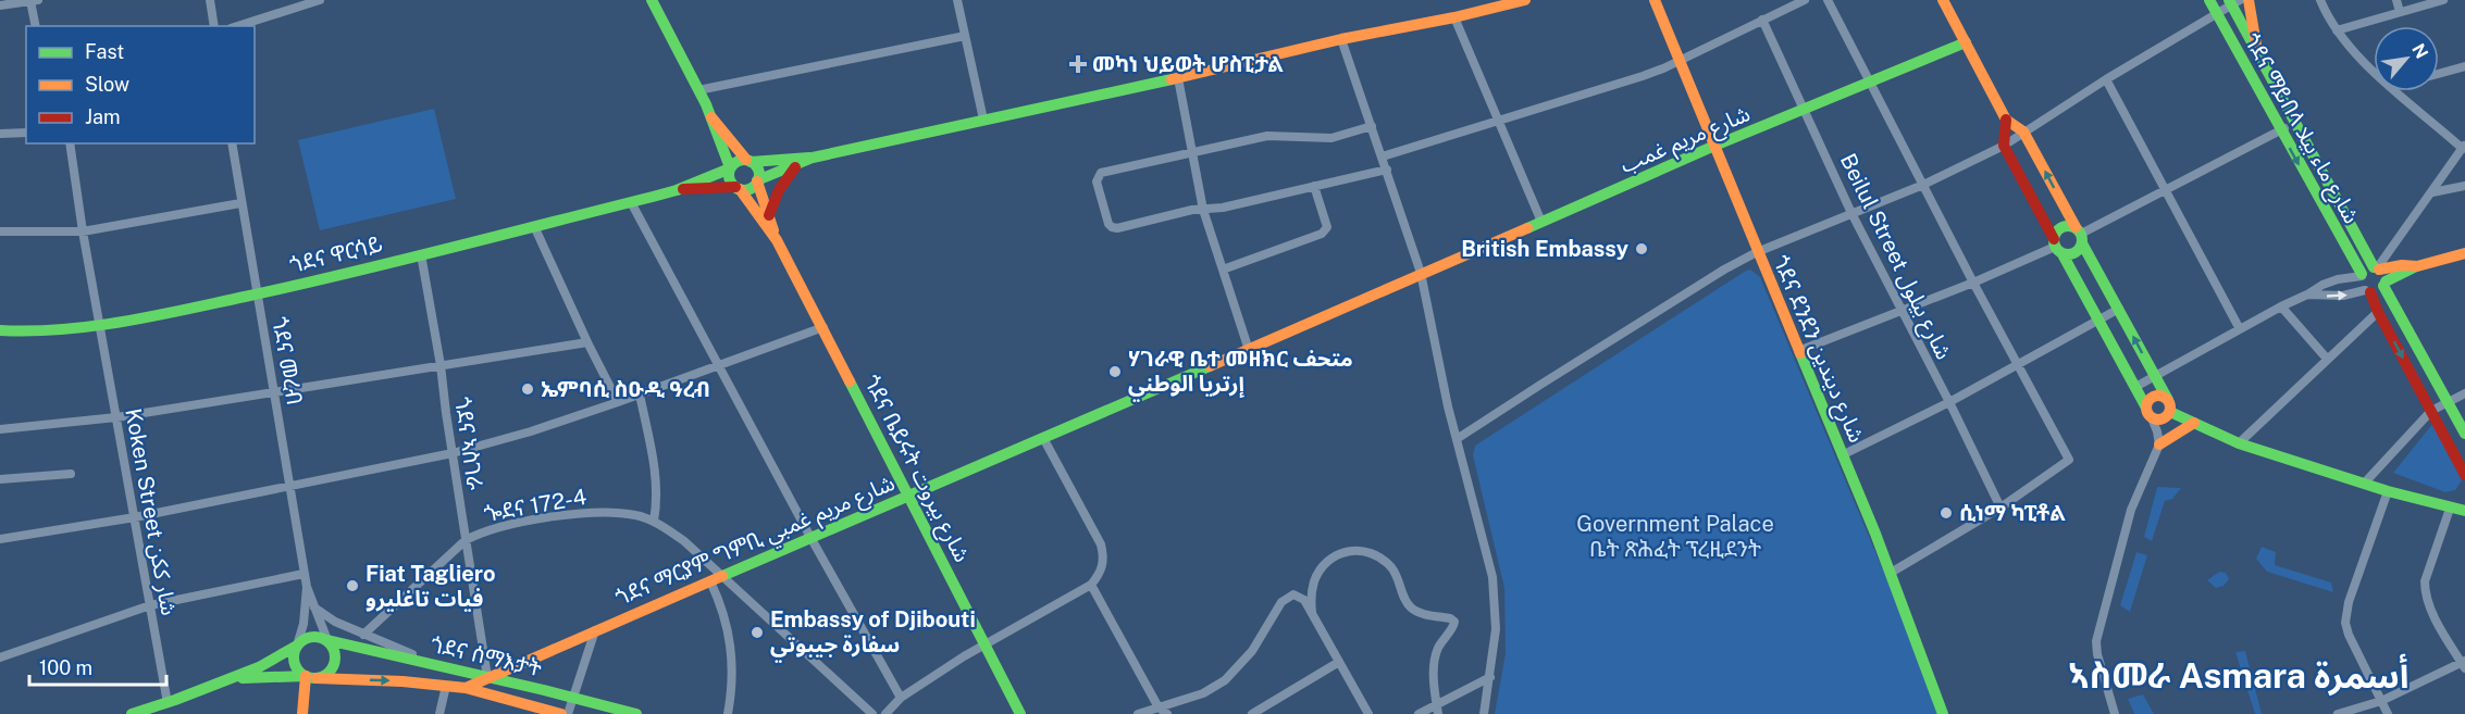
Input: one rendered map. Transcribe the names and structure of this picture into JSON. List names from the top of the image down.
{
  "streets": {
    "main road": [
      "ጎደና ማይበላ شارع ماء بيلا",
      "شارع مريم غمب",
      "ጎደና ዋርሳይ",
      "ጎደና ደንደን شارع ديندين",
      "ጎደና ቤይሩት شارع بيروت",
      "ጎደና ማርያም ግምቢ شارع مريم غمبي",
      "ጎደና ሰማእታት"
    ],
    "street": [
      "Beilul Street شارع بيلول",
      "ጎደና መረብ",
      "ጎደና ኣስገራ",
      "ጐደና 172-4",
      "Koken Street شار ككن"
    ]
  },
  "crossings": [
    ["شارع مريم غمب", "Beilul Street شارع بيلول"],
    ["شارع مريم غمب", "ጎደና ደንደን شارع ديندين"],
    ["شارع مريم غمب", "ጎደና ማርያም ግምቢ شارع مريم غمبي"],
    ["ጎደና ዋርሳይ", "ጎደና መረብ"],
    ["ጎደና ዋርሳይ", "ጎደና ኣስገራ"],
    ["ጎደና ዋርሳይ", "Koken Street شار ككن"],
    ["ጎደና ኣስገራ", "ጐደና 172-4"],
    ["ጎደና ኣስገራ", "ጎደና ማርያም ግምቢ شارع مريم غمبي"],
    ["ጎደና ኣስገራ", "ጎደና ሰማእታት"],
    ["ጎደና ቤይሩት شارع بيروت", "ጎደና ማርያም ግምቢ شارع مريم غمبي"],
    ["ጐደና 172-4", "ጎደና ማርያም ግምቢ شارع مريم غمبي"],
    ["ጎደና ማርያም ግምቢ شارع مريم غمبي", "ጎደና ሰማእታት"]
  ],
  "districts": ["ኣስመራ Asmara أسمرة"],
  "parks": ["Government Palace ቤት ጽሕፈት ፕረዚደንት"],
  "places": {
    "health": ["መካነ ህይወት ሆስፒታል"],
    "other": [
      "British Embassy",
      "ሃገራዊ ቤተ መዘክር متحف إرتريا الوطني",
      "ኤምባሲ ስዑዲ ዓረብ",
      "ሲነማ ካፒቶል",
      "Fiat Tagliero فيات تاغليرو",
      "Embassy of Djibouti سفارة جيبوتي"
    ]
  },
  "legend": ["Fast", "Slow", "Jam"],
  "scale_bar": "100 m",
  "north": "top right"
}
